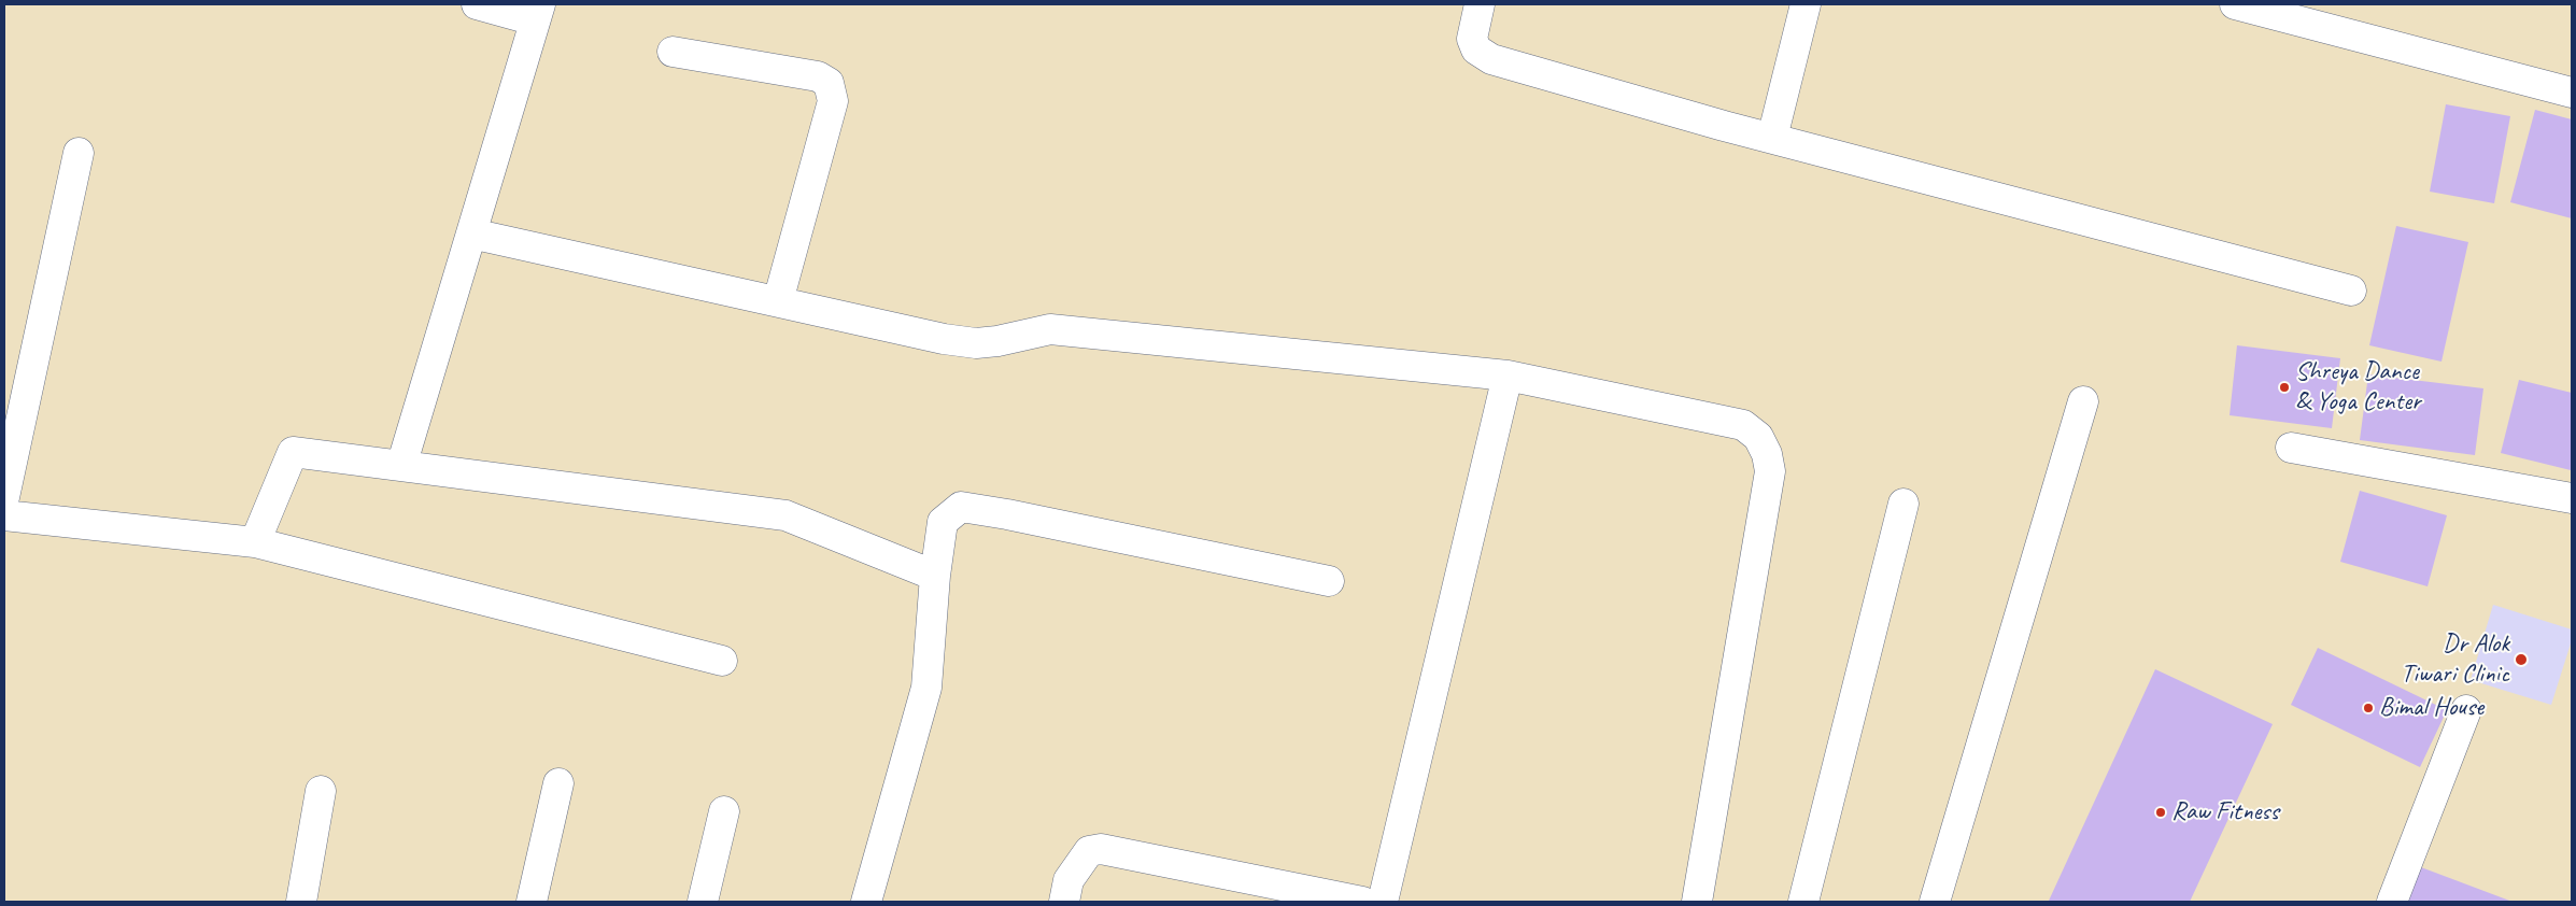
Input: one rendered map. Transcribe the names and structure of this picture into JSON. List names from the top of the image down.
{
  "places": [
    "Shreya Dance & Yoga Center",
    "Dr Alok Tiwari Clinic",
    "Bimal House",
    "Raw Fitness"
  ]
}
